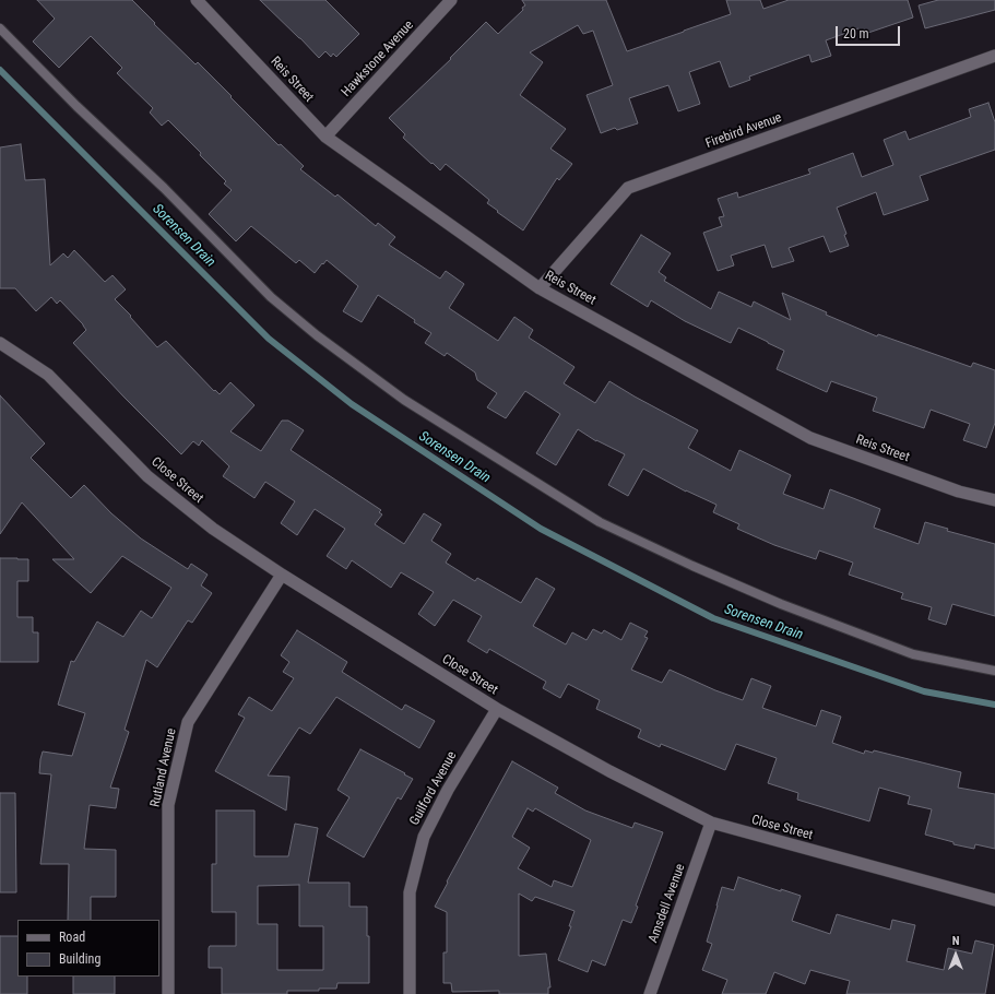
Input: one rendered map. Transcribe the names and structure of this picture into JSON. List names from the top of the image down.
{
  "streets": {
    "street": [
      "Hawkstone Avenue",
      "Reis Street",
      "Firebird Avenue",
      "Close Street",
      "Rutland Avenue",
      "Guilford Avenue",
      "Amsdell Avenue"
    ]
  },
  "crossings": [
    ["Hawkstone Avenue", "Reis Street"],
    ["Reis Street", "Firebird Avenue"],
    ["Close Street", "Rutland Avenue"],
    ["Close Street", "Guilford Avenue"],
    ["Close Street", "Amsdell Avenue"]
  ],
  "water": ["Sorensen Drain"],
  "legend": ["Road", "Building"],
  "scale_bar": "20 m",
  "north": "top"
}
